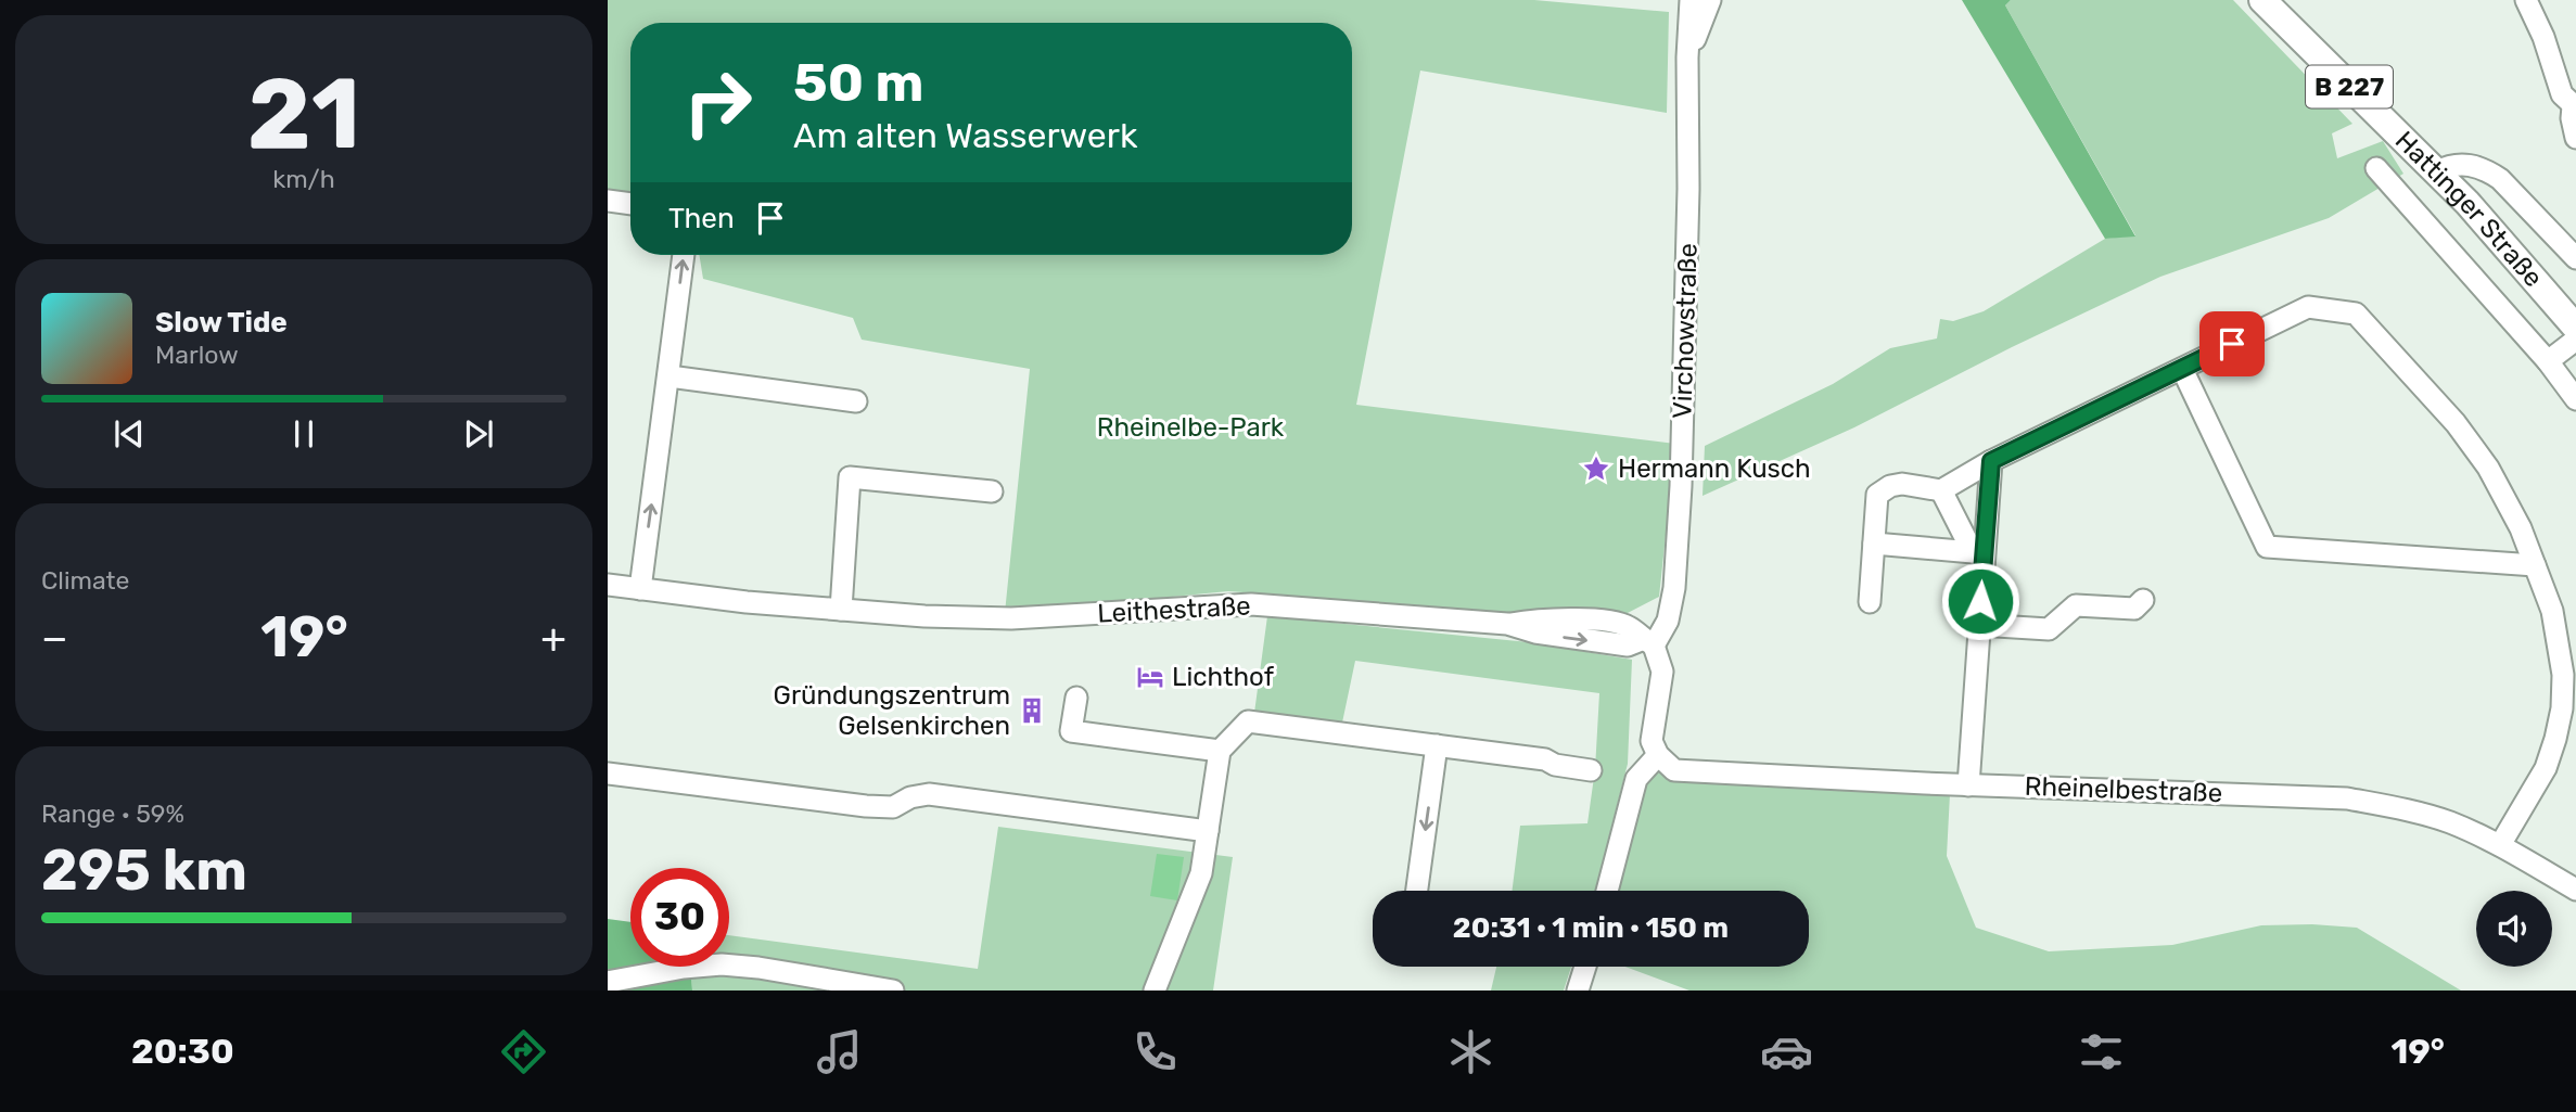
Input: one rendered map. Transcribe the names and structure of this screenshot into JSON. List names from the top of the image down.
{
  "streets": {
    "main road": ["B 227", "Hattinger Straße"],
    "street": ["Virchowstraße", "Leithestraße", "Rheinelbestraße"]
  },
  "crossings": [
    ["Virchowstraße", "Leithestraße"]
  ],
  "parks": ["Rheinelbe-Park"],
  "places": {
    "place": ["Hermann Kusch"],
    "hotel": ["Lichthof"],
    "building": ["Gründungszentrum Gelsenkirchen"]
  },
  "page": {
    "tile": [
      ["21", "km/h"],
      "Climate",
      ["Range · 59%", "295 km"]
    ],
    "turn": ["50 m", "Am alten Wasserwerk"],
    "then": "Then",
    "song": ["Slow Tide", "Marlow"],
    "heat": ["−", "19°", "+"],
    "limit": "30",
    "trip": "20:31 · 1 min · 150 m",
    "tabs": ["20:30", "19°"]
  }
}
